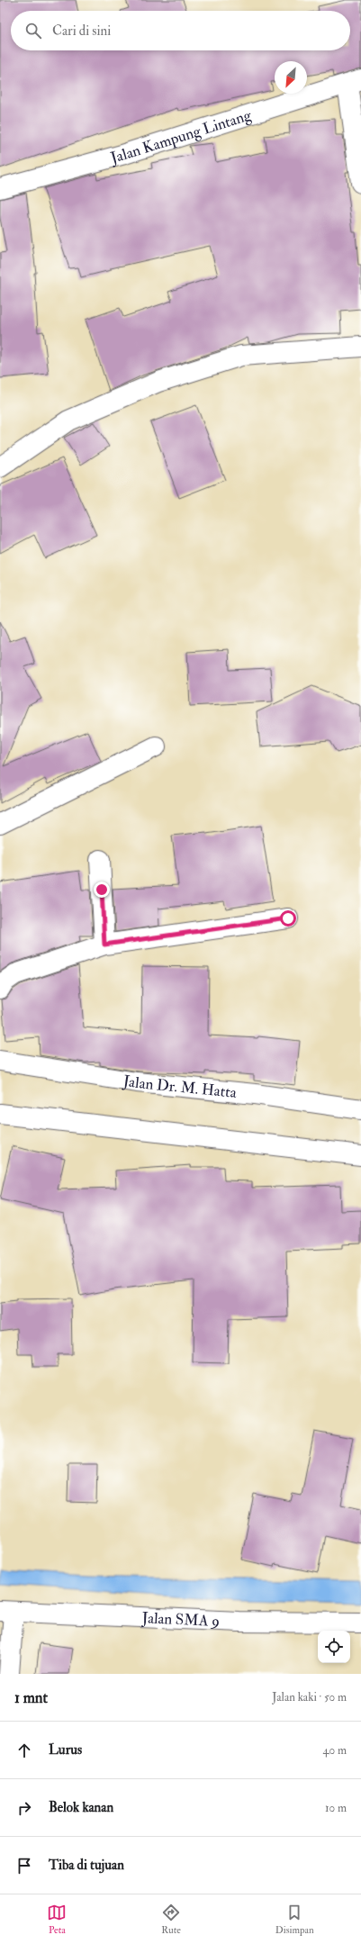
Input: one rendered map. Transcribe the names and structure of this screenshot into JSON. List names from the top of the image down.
{
  "streets": {
    "street": ["Jalan Kampung Lintang", "Jalan Dr. M. Hatta", "Jalan SMA 9"]
  },
  "north": "bottom left",
  "page": {
    "search": "Cari di sini",
    "heading": ["1 mnt", "Jalan kaki · 50 m"],
    "list": [
      ["Lurus", "40 m"],
      ["Belok kanan", "10 m"],
      "Tiba di tujuan"
    ],
    "nav": ["Peta", "Rute", "Disimpan"]
  }
}
